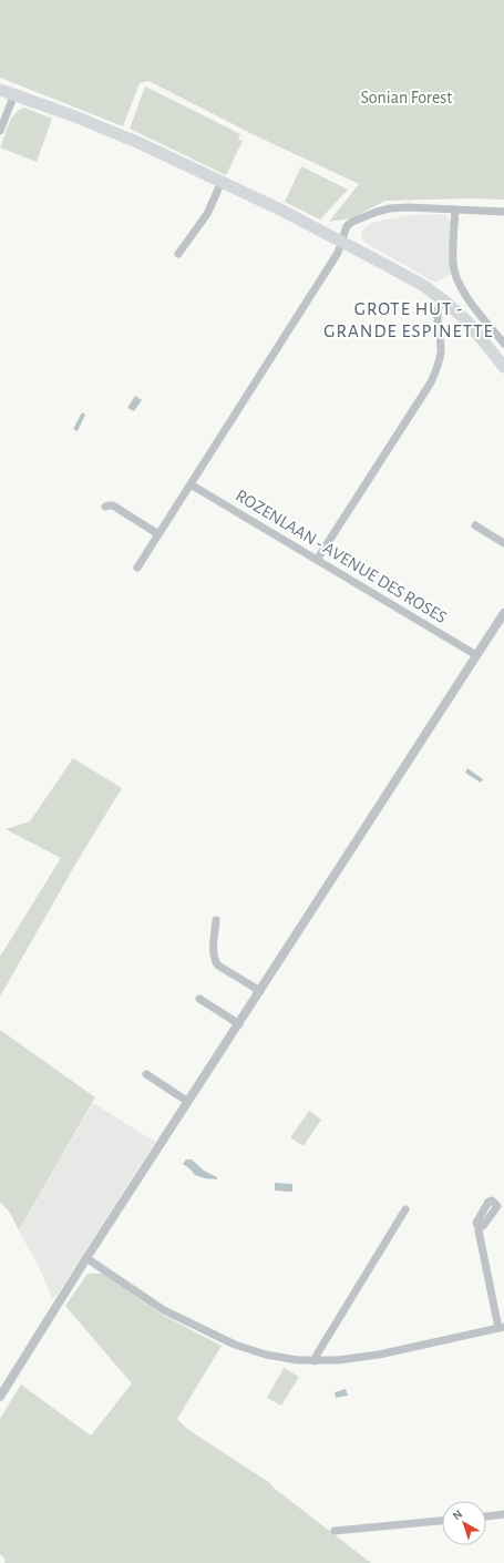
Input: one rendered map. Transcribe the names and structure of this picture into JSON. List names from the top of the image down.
{
  "streets": {
    "street": ["ROZENLAAN - AVENUE DES ROSES"]
  },
  "districts": ["GROTE HUT - GRANDE ESPINETTE"],
  "parks": ["Sonian Forest"],
  "north": "top left"
}
